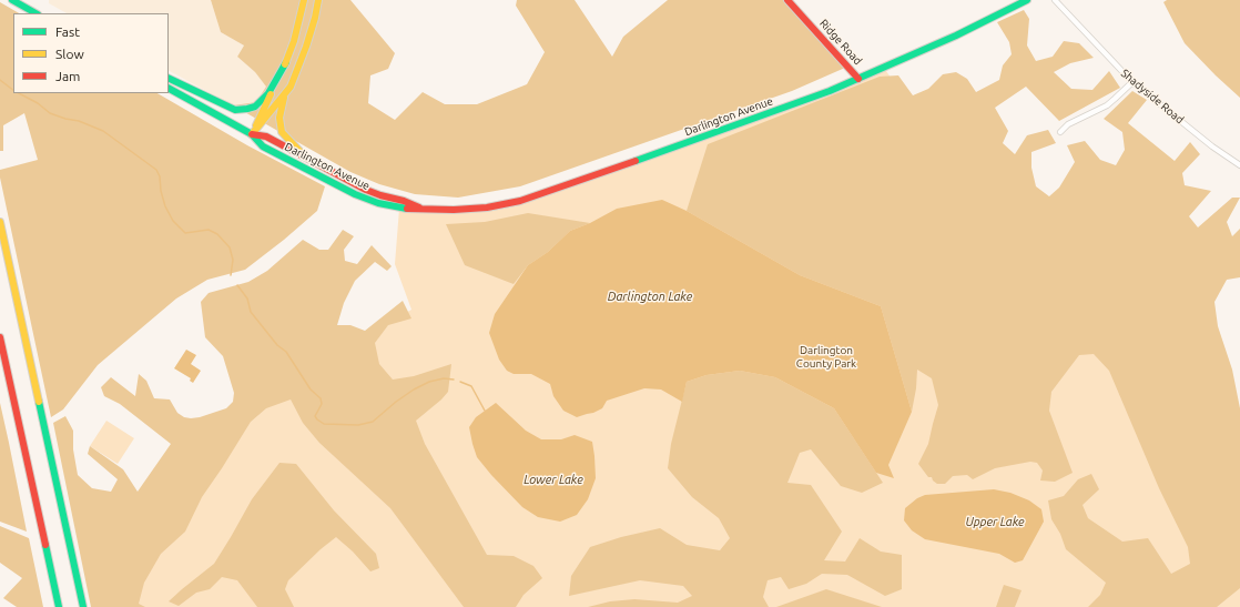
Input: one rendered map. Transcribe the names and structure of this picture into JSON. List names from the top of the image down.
{
  "streets": {
    "main road": ["Ridge Road", "Darlington Avenue"],
    "street": ["Shadyside Road"]
  },
  "crossings": [
    ["Ridge Road", "Darlington Avenue"]
  ],
  "water": ["Darlington Lake", "Lower Lake", "Upper Lake"],
  "parks": ["Darlington County Park"],
  "legend": ["Fast", "Slow", "Jam"]
}
